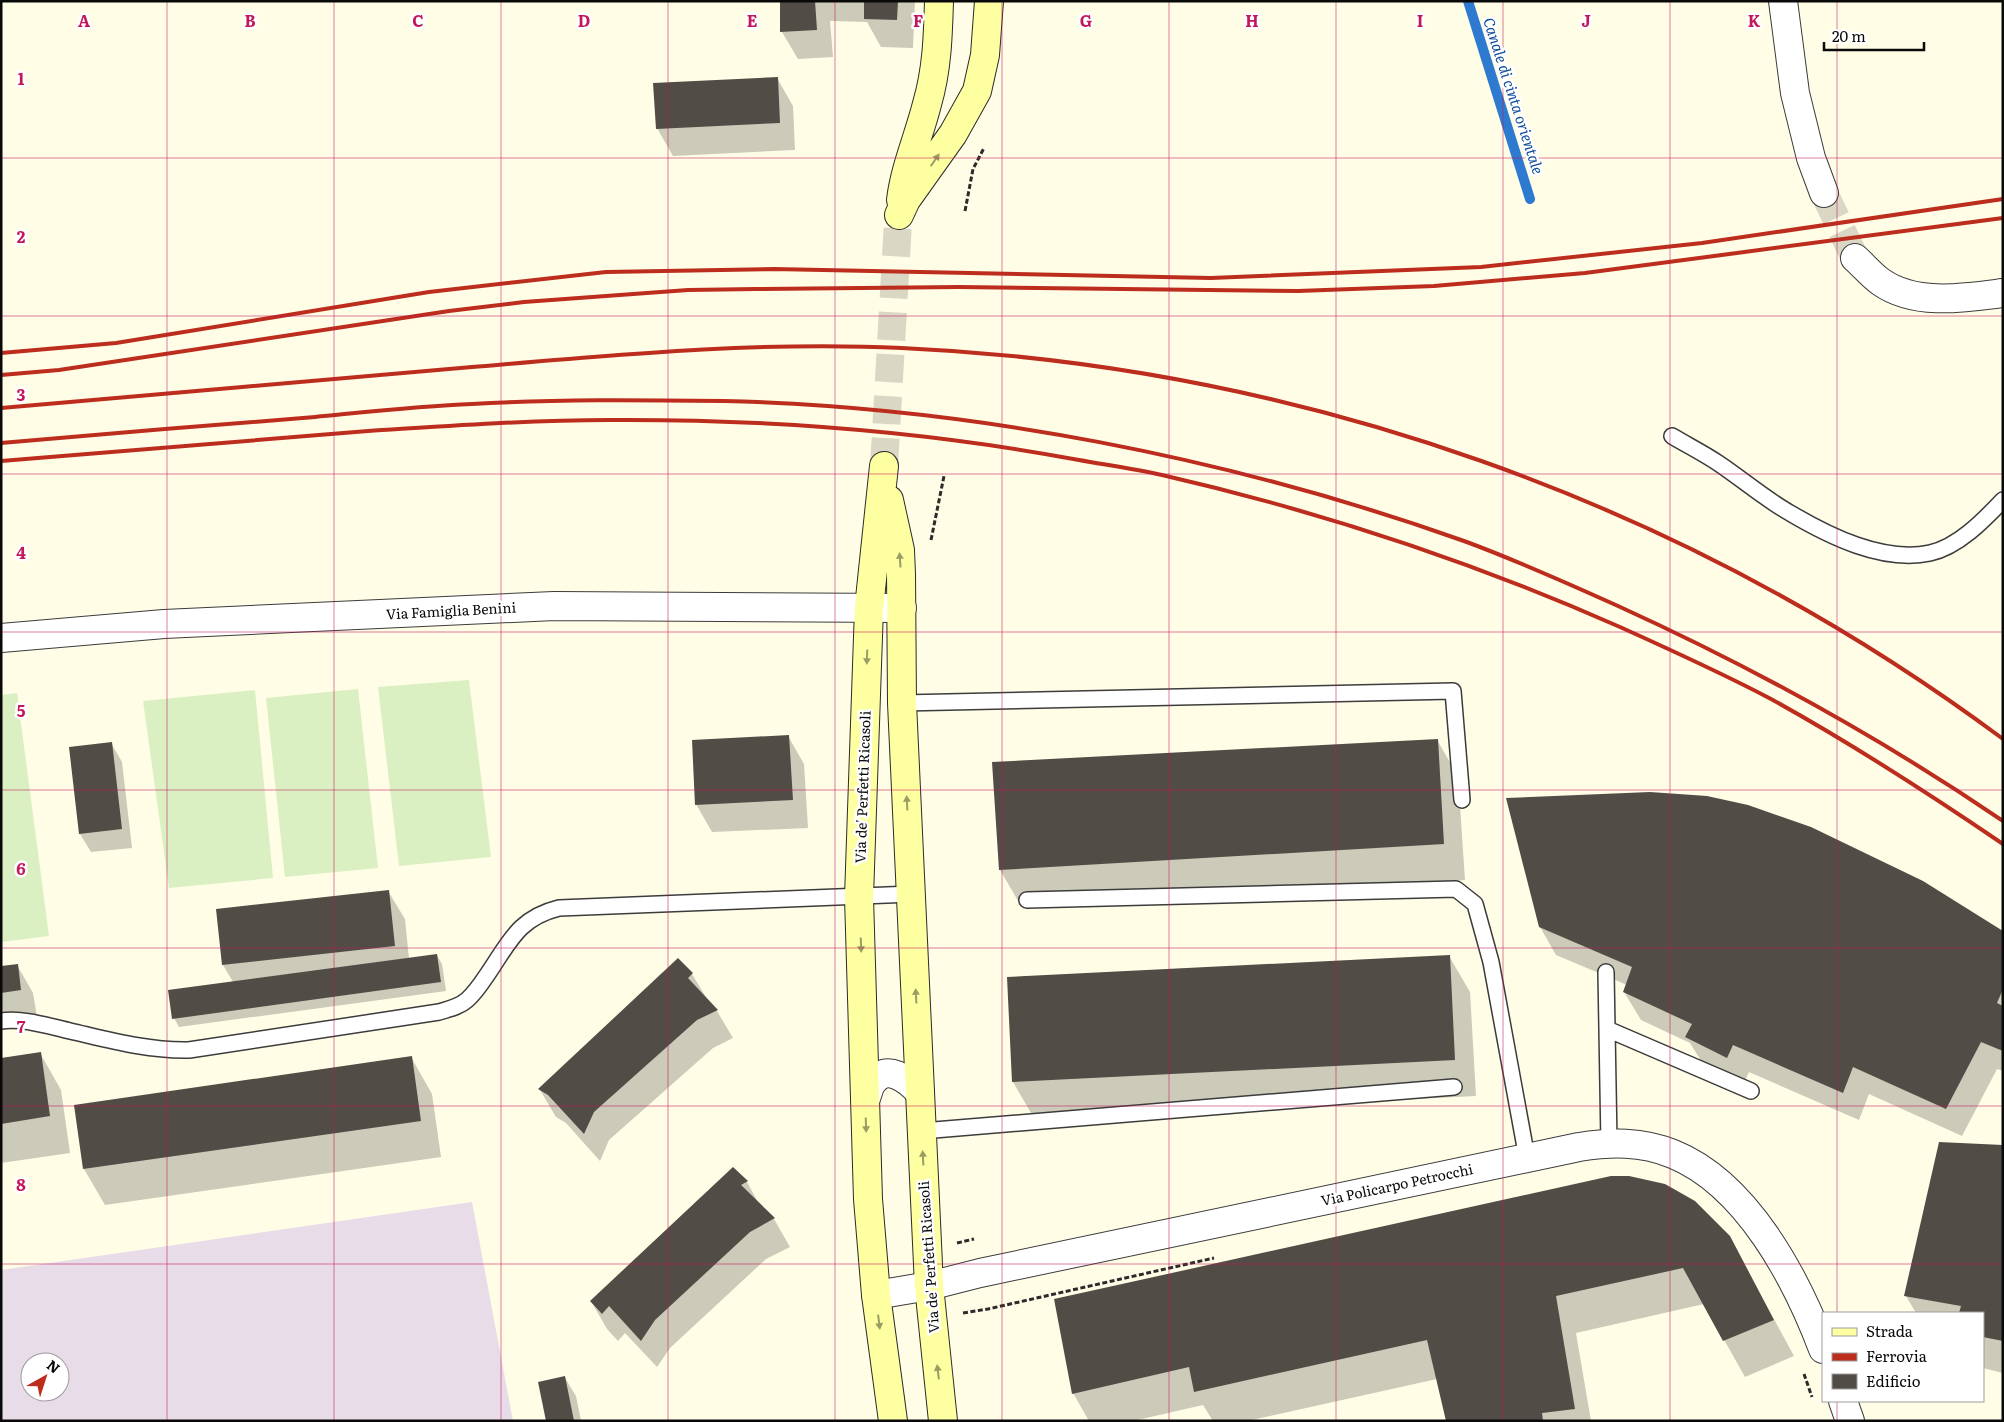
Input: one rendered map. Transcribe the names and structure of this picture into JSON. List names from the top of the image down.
{
  "streets": {
    "main road": ["Via de' Perfetti Ricasoli"],
    "street": ["Via Famiglia Benini", "Via Policarpo Petrocchi"]
  },
  "crossings": [
    ["Via Famiglia Benini", "Via de' Perfetti Ricasoli"],
    ["Via de' Perfetti Ricasoli", "Via Policarpo Petrocchi"]
  ],
  "water": ["Canale di cinta orientale"],
  "legend": ["Strada", "Ferrovia", "Edificio"],
  "scale_bar": "20 m",
  "north": "top right",
  "grid": {
    "columns": [
      "A",
      "B",
      "C",
      "D",
      "E",
      "F",
      "G",
      "H",
      "I",
      "J",
      "K"
    ],
    "rows": [
      "1",
      "2",
      "3",
      "4",
      "5",
      "6",
      "7",
      "8"
    ]
  }
}
